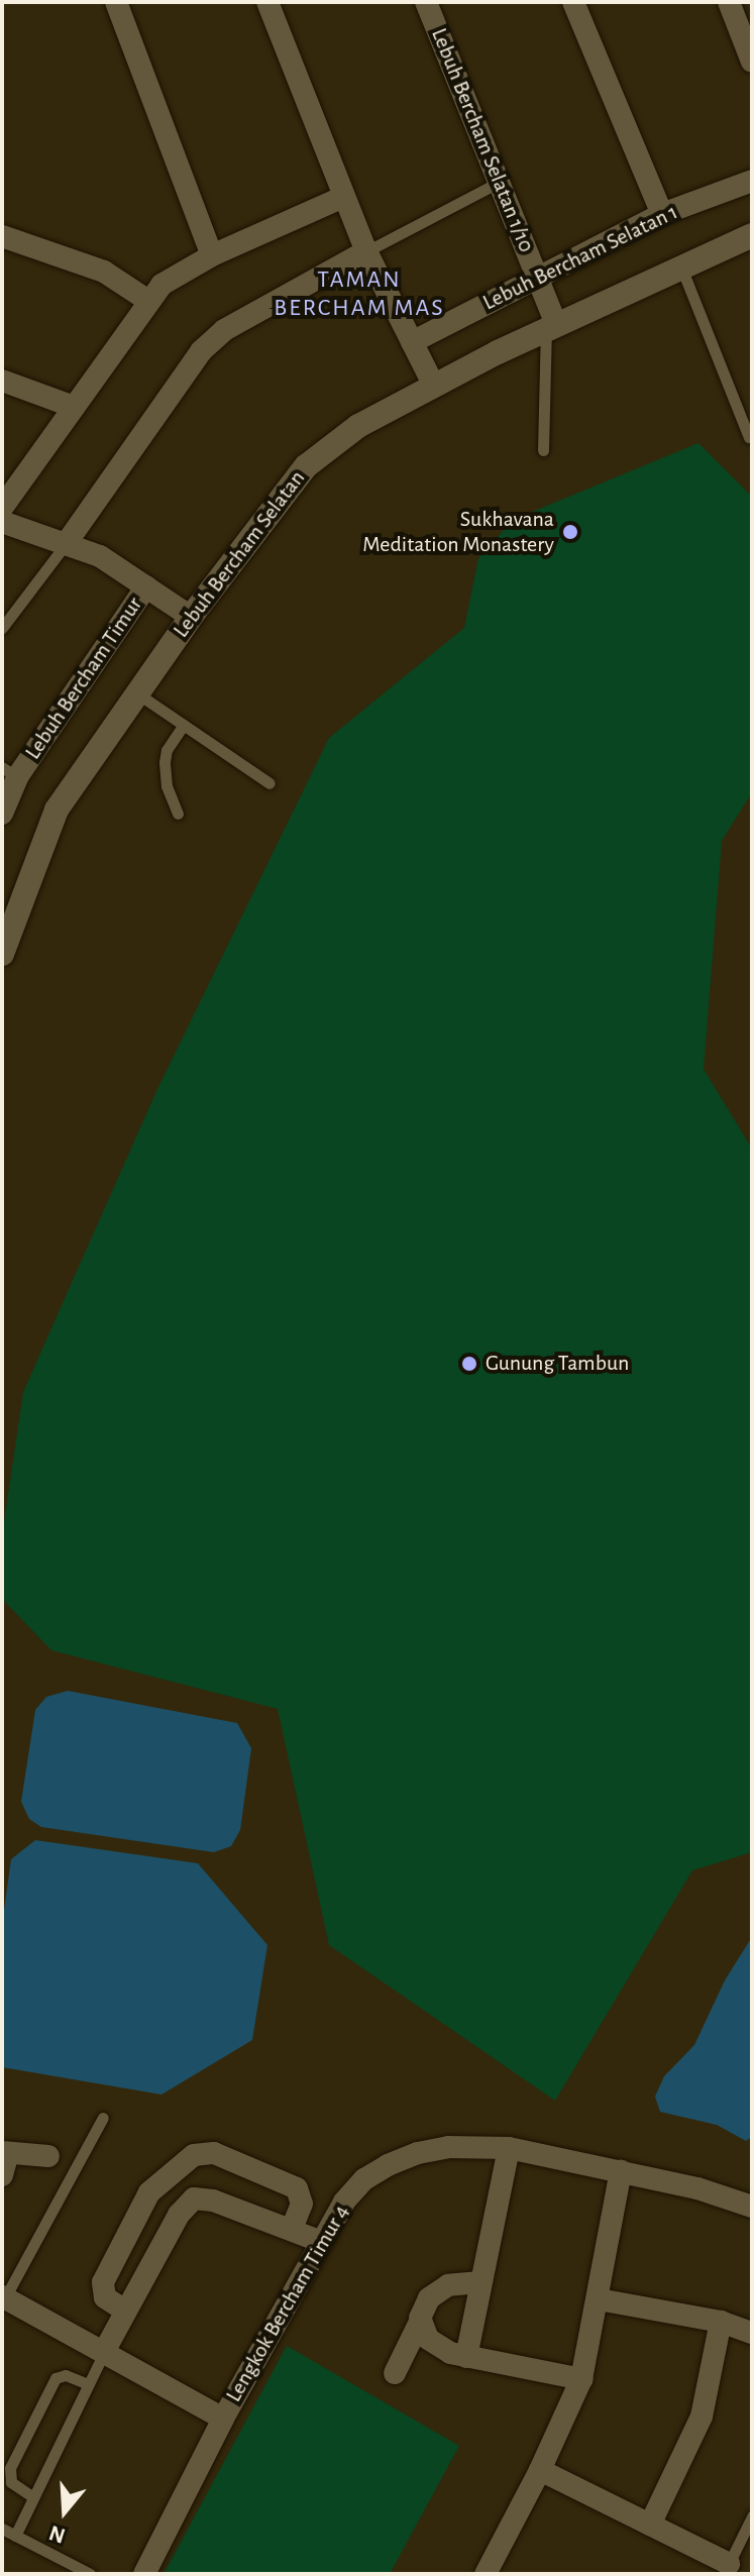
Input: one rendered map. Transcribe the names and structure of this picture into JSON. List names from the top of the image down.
{
  "streets": {
    "street": [
      "Lebuh Bercham Selatan 1/10",
      "Lebuh Bercham Selatan 1",
      "Lebuh Bercham Selatan",
      "Lebuh Bercham Timur",
      "Lengkok Bercham Timur 4"
    ]
  },
  "crossings": [
    ["Lebuh Bercham Selatan 1/10", "Lebuh Bercham Selatan 1"],
    ["Lebuh Bercham Selatan 1/10", "Lebuh Bercham Selatan"]
  ],
  "districts": ["TAMAN BERCHAM MAS"],
  "places": ["Sukhavana Meditation Monastery", "Gunung Tambun"],
  "north": "bottom"
}
